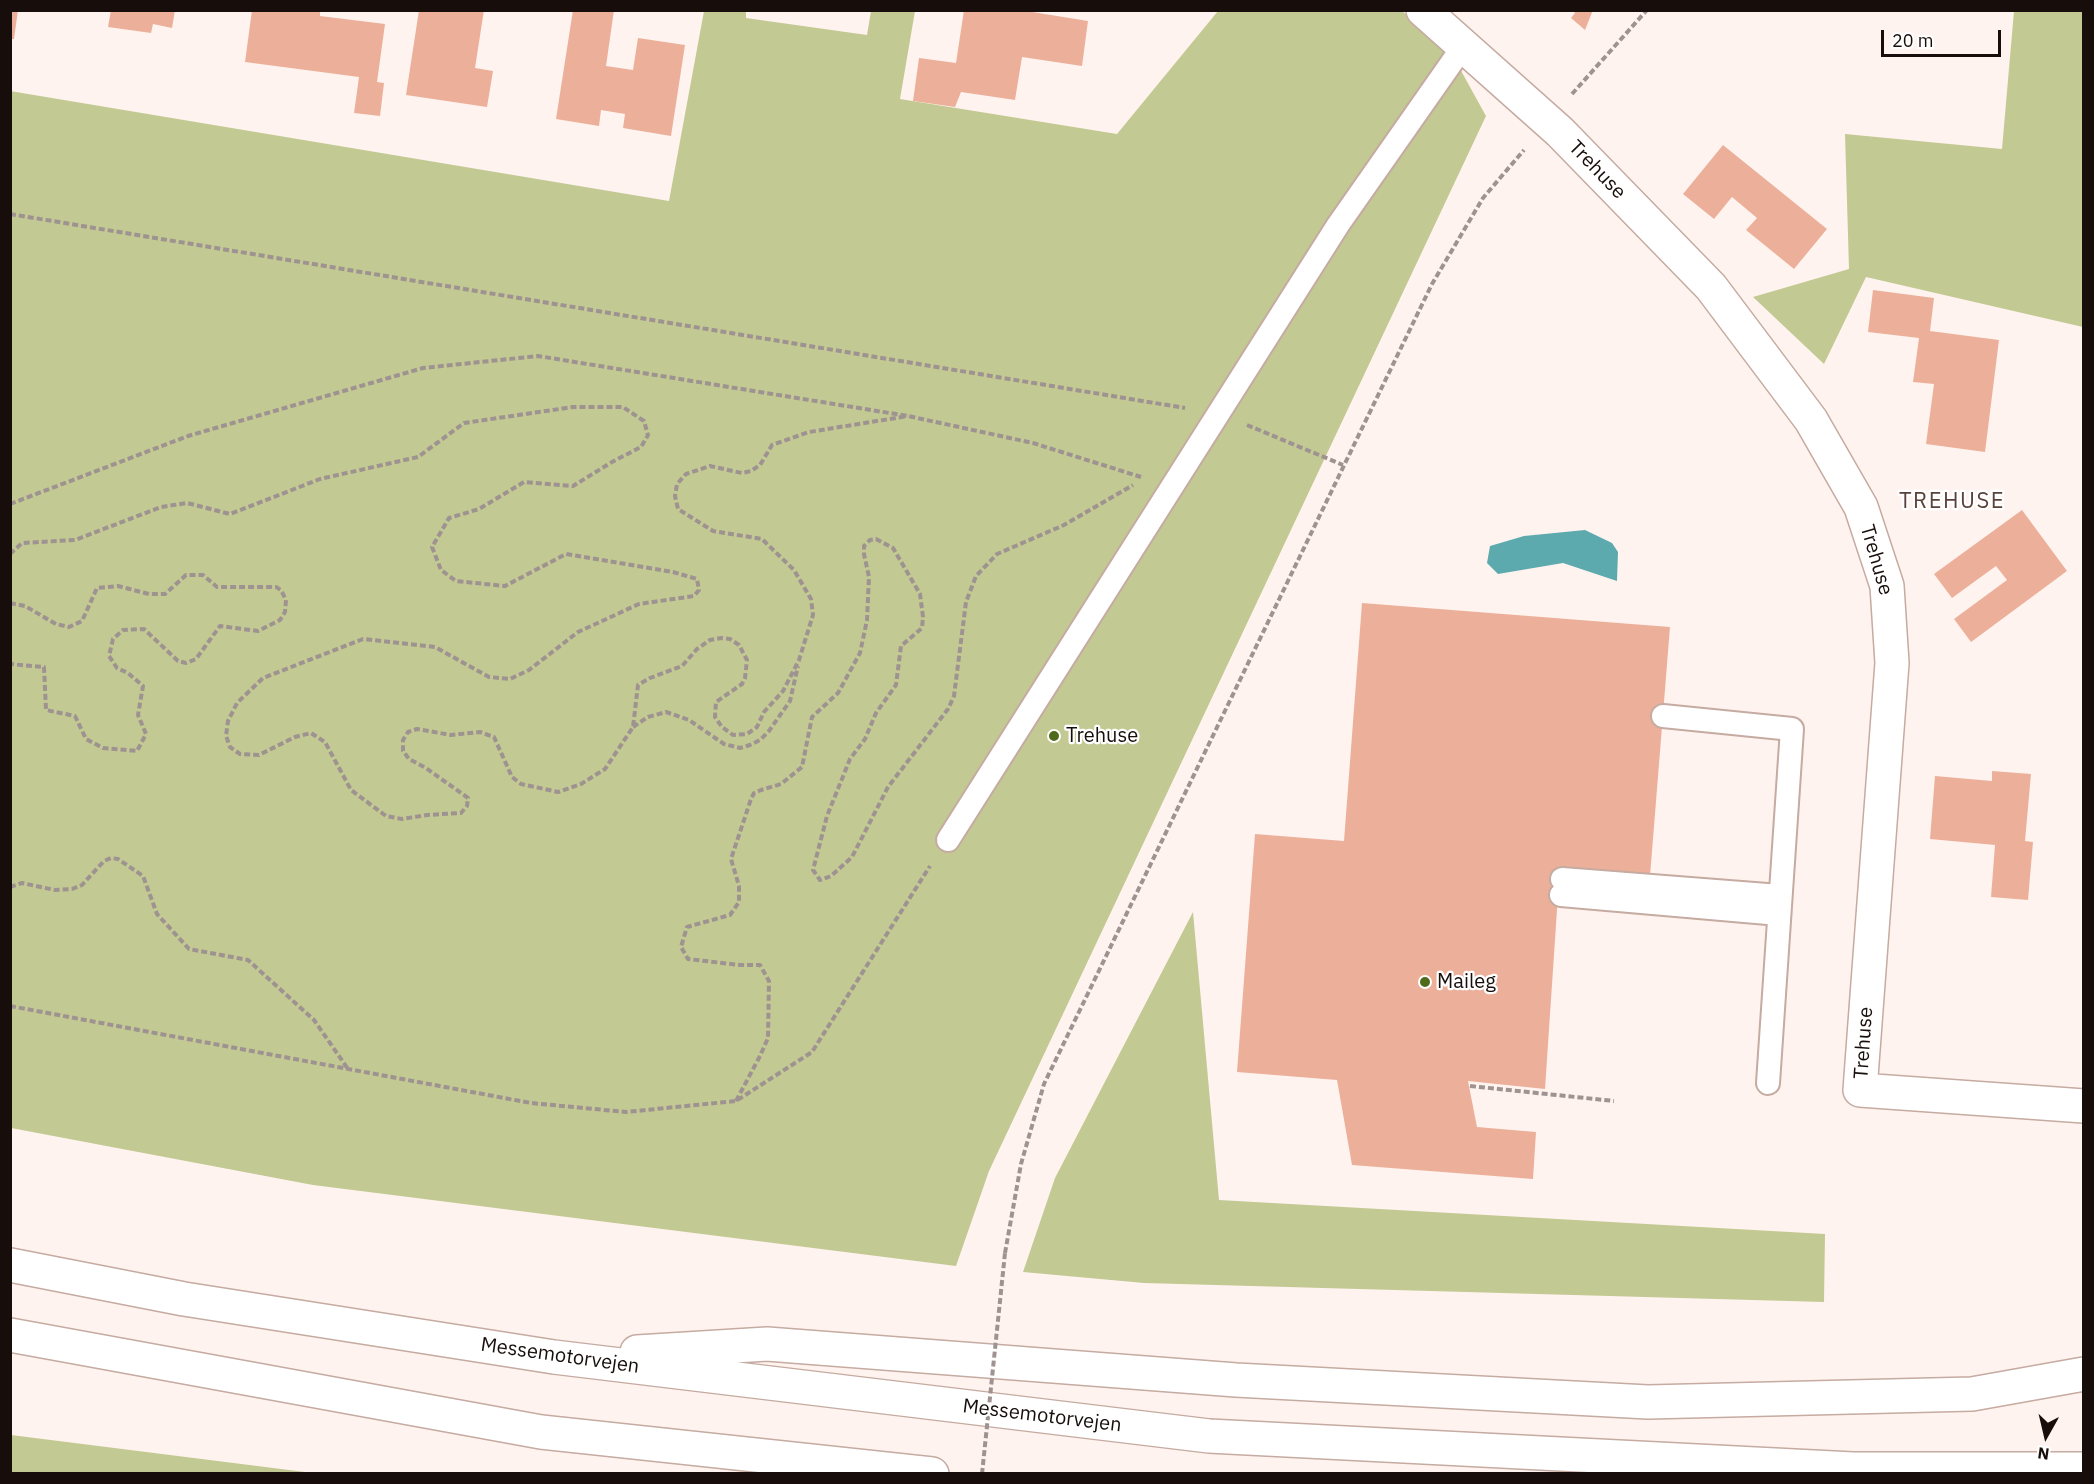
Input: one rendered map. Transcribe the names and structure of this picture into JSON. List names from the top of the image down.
{
  "streets": {
    "main road": ["Trehuse", "Messemotorvejen"]
  },
  "districts": ["TREHUSE"],
  "places": ["Trehuse", "Maileg"],
  "scale_bar": "20 m",
  "north": "bottom"
}
